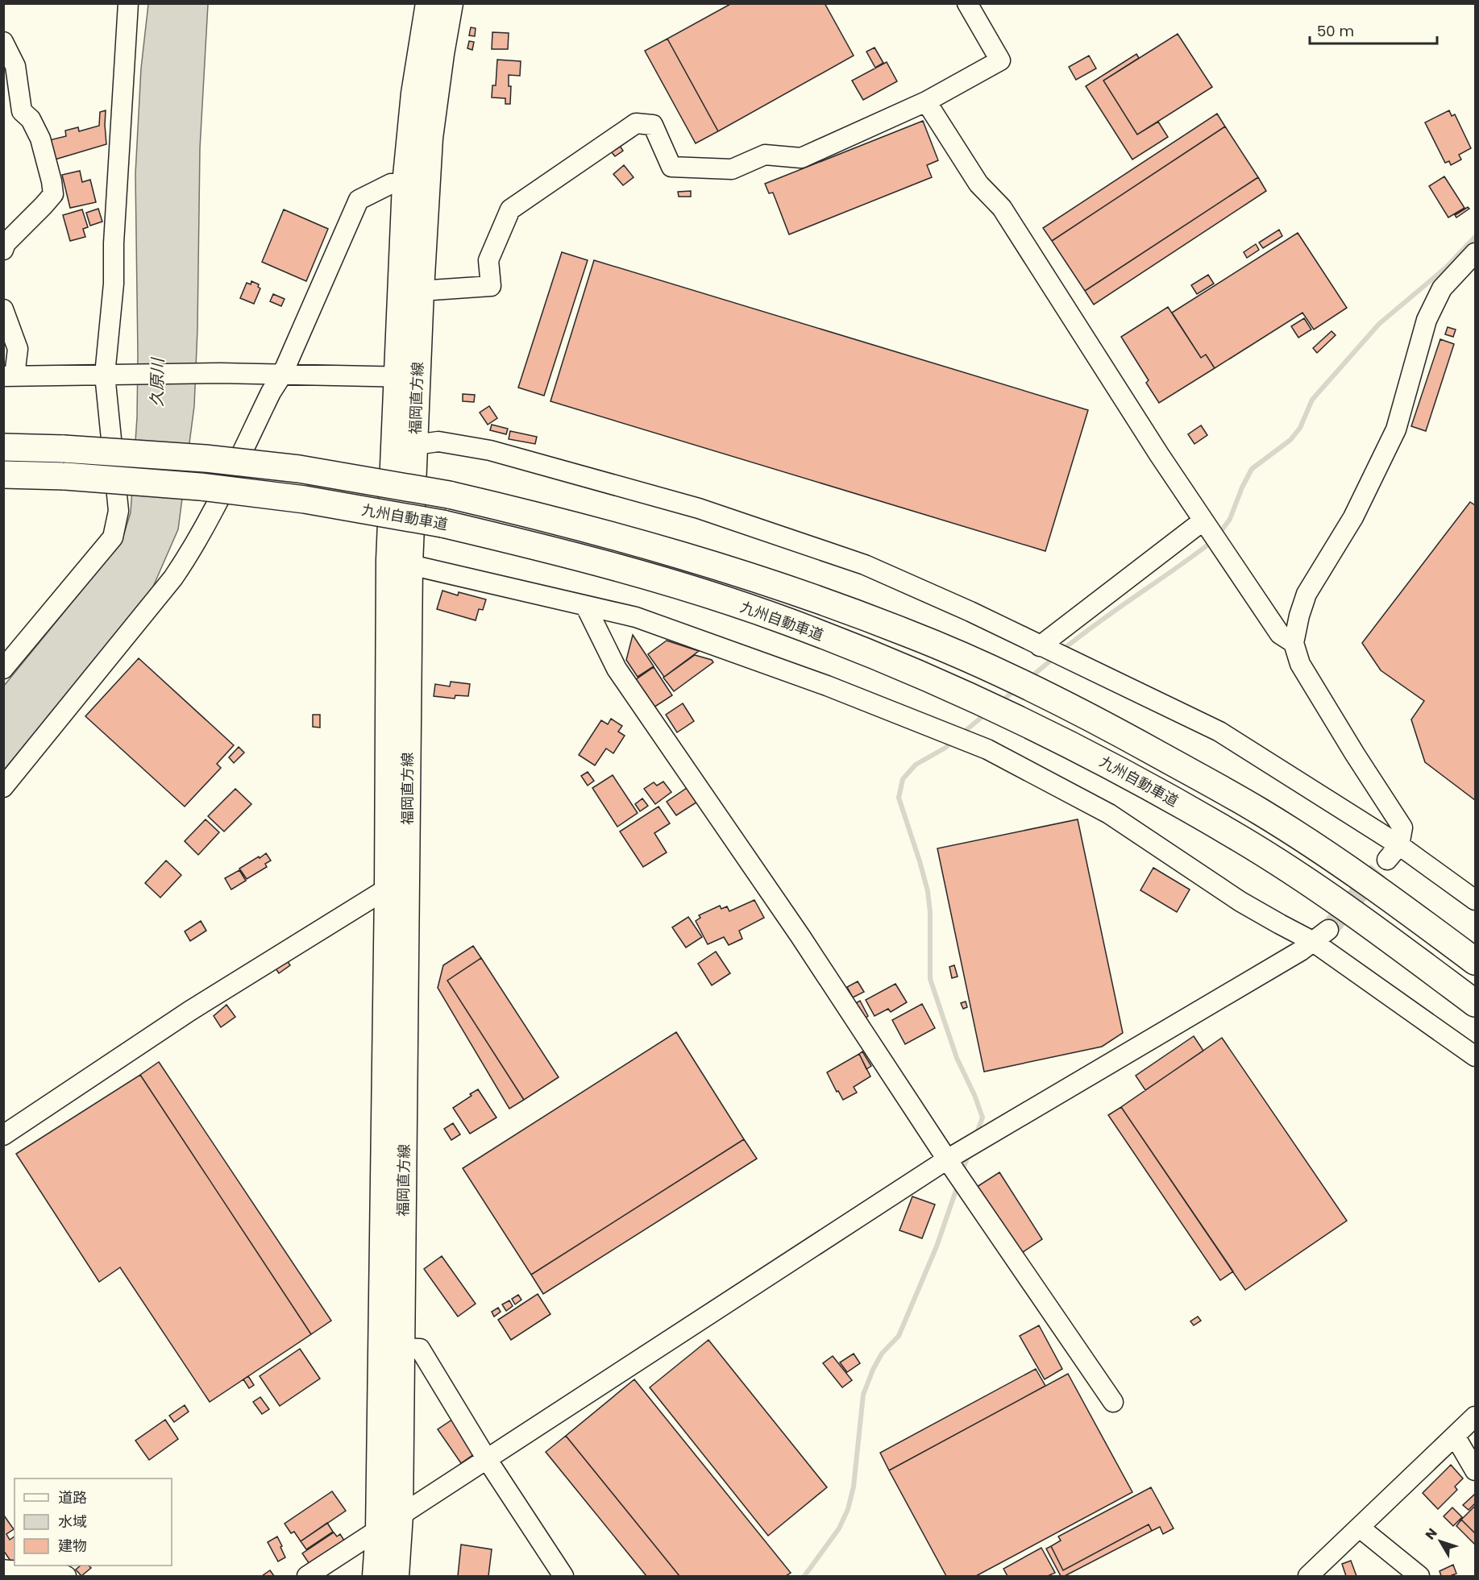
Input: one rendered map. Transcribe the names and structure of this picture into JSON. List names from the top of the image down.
{
  "streets": {
    "highway": ["九州自動車道"],
    "main road": ["福岡直方線"]
  },
  "water": ["久原川"],
  "legend": ["道路", "水域", "建物"],
  "scale_bar": "50 m",
  "north": "top left"
}
